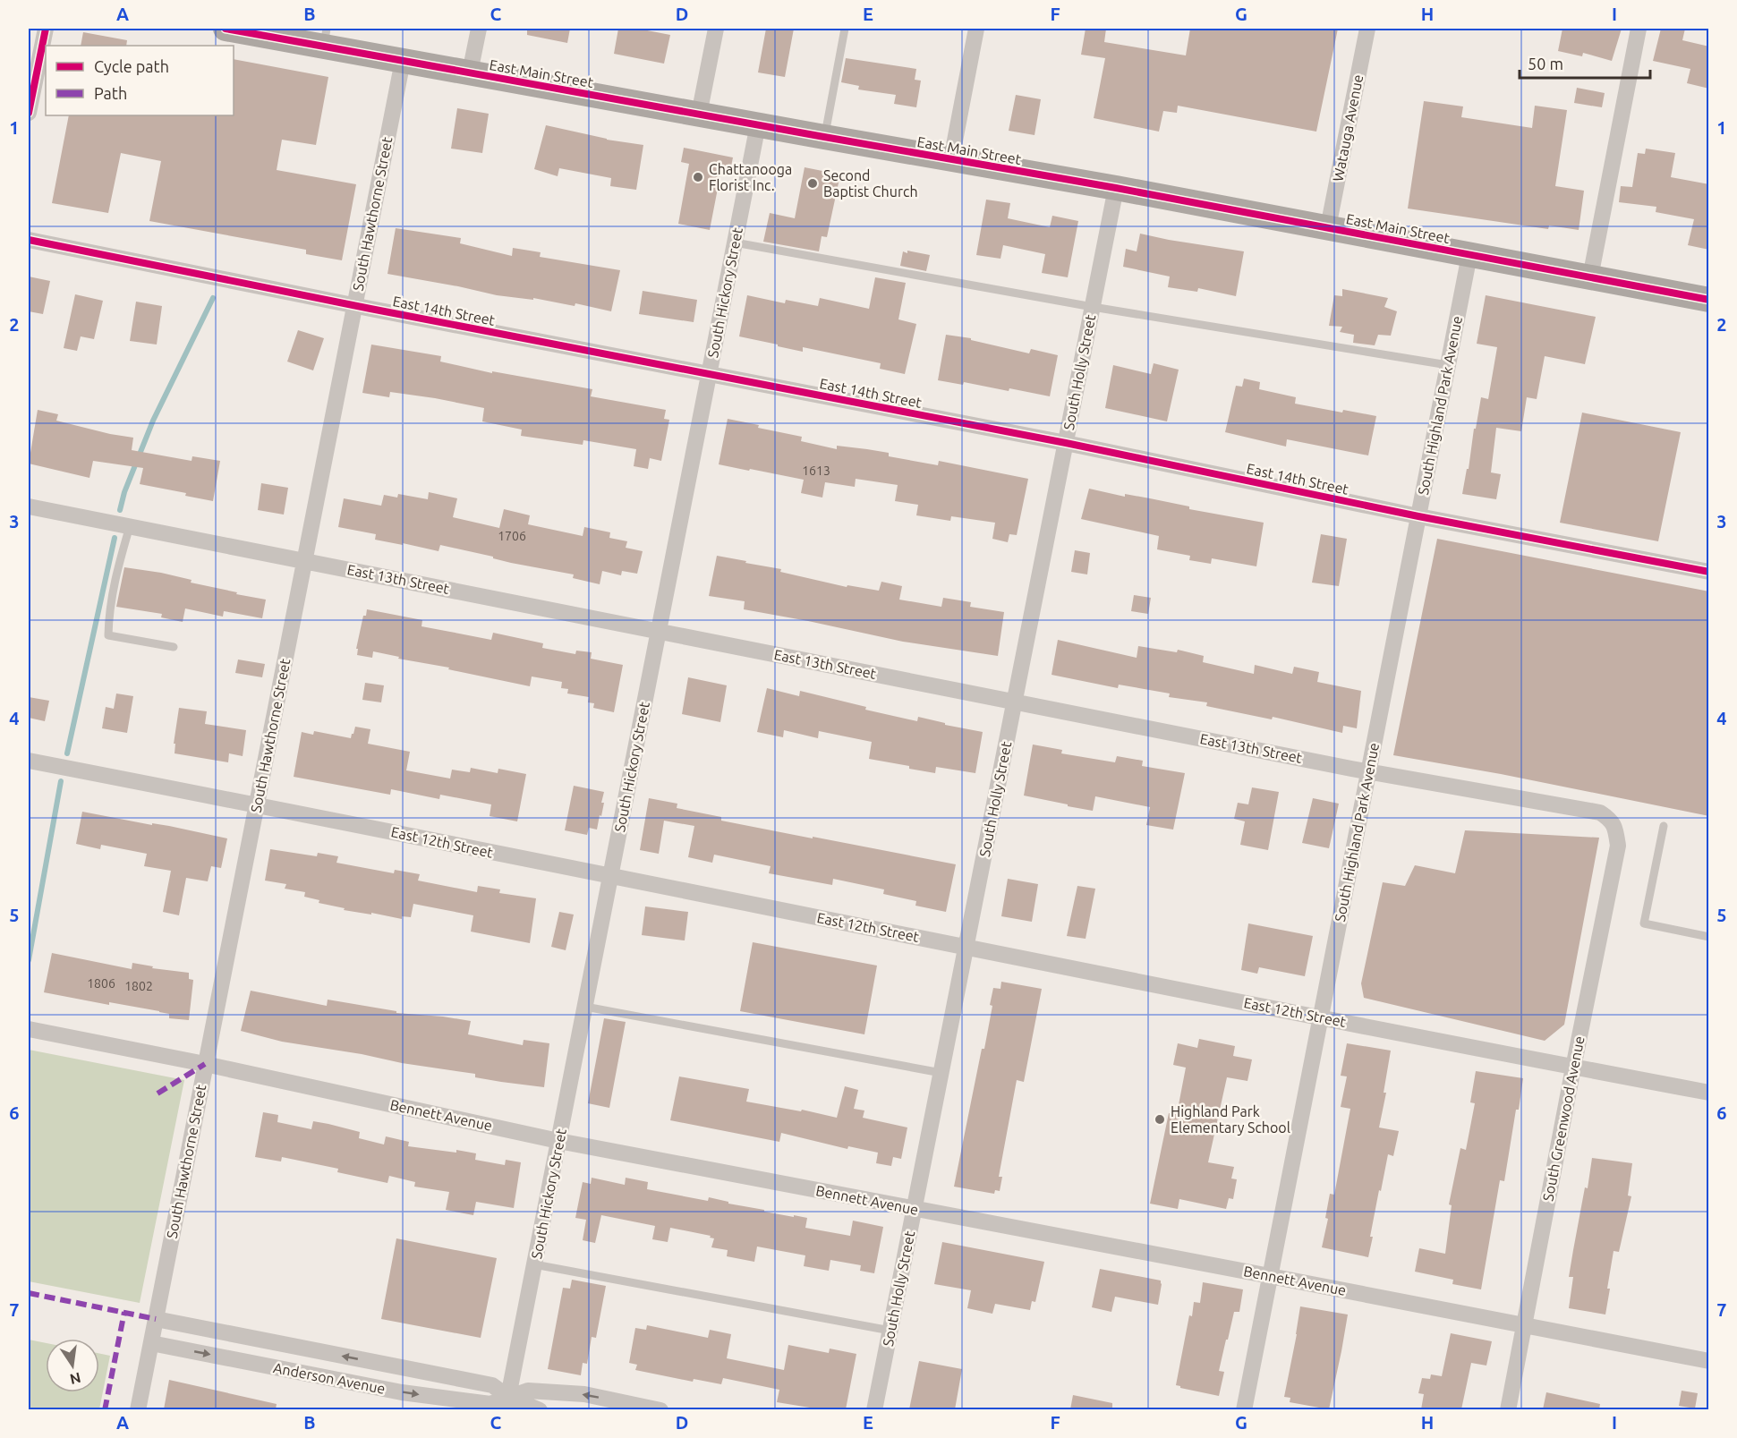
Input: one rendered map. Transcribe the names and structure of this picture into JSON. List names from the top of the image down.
{
  "streets": {
    "main road": ["East Main Street"],
    "street": [
      "Watauga Avenue",
      "South Hawthorne Street",
      "South Hickory Street",
      "East 14th Street",
      "South Holly Street",
      "South Highland Park Avenue",
      "East 13th Street",
      "East 12th Street",
      "Bennett Avenue",
      "South Greenwood Avenue",
      "Anderson Avenue"
    ]
  },
  "crossings": [
    ["East Main Street", "Watauga Avenue"],
    ["East Main Street", "South Hawthorne Street"],
    ["East Main Street", "South Hickory Street"],
    ["East Main Street", "South Holly Street"],
    ["East Main Street", "South Highland Park Avenue"],
    ["South Hawthorne Street", "East 14th Street"],
    ["South Hawthorne Street", "East 13th Street"],
    ["South Hawthorne Street", "East 12th Street"],
    ["South Hawthorne Street", "Bennett Avenue"],
    ["South Hawthorne Street", "Anderson Avenue"],
    ["South Hickory Street", "East 14th Street"],
    ["South Hickory Street", "East 13th Street"],
    ["South Hickory Street", "East 12th Street"],
    ["South Hickory Street", "Bennett Avenue"],
    ["South Hickory Street", "Anderson Avenue"],
    ["East 14th Street", "South Holly Street"],
    ["East 14th Street", "South Highland Park Avenue"],
    ["South Holly Street", "East 13th Street"],
    ["South Holly Street", "East 12th Street"],
    ["South Holly Street", "Bennett Avenue"],
    ["South Highland Park Avenue", "East 13th Street"],
    ["South Highland Park Avenue", "East 12th Street"],
    ["South Highland Park Avenue", "Bennett Avenue"],
    ["East 13th Street", "South Greenwood Avenue"],
    ["East 12th Street", "South Greenwood Avenue"],
    ["Bennett Avenue", "South Greenwood Avenue"]
  ],
  "places": ["Chattanooga Florist Inc.", "Second Baptist Church", "Highland Park Elementary School"],
  "house_numbers": [
    "1613",
    "1706",
    "1806",
    "1802"
  ],
  "legend": ["Cycle path", "Path"],
  "scale_bar": "50 m",
  "north": "bottom",
  "grid": {
    "columns": [
      "A",
      "B",
      "C",
      "D",
      "E",
      "F",
      "G",
      "H",
      "I"
    ],
    "rows": [
      "1",
      "2",
      "3",
      "4",
      "5",
      "6",
      "7"
    ]
  }
}
